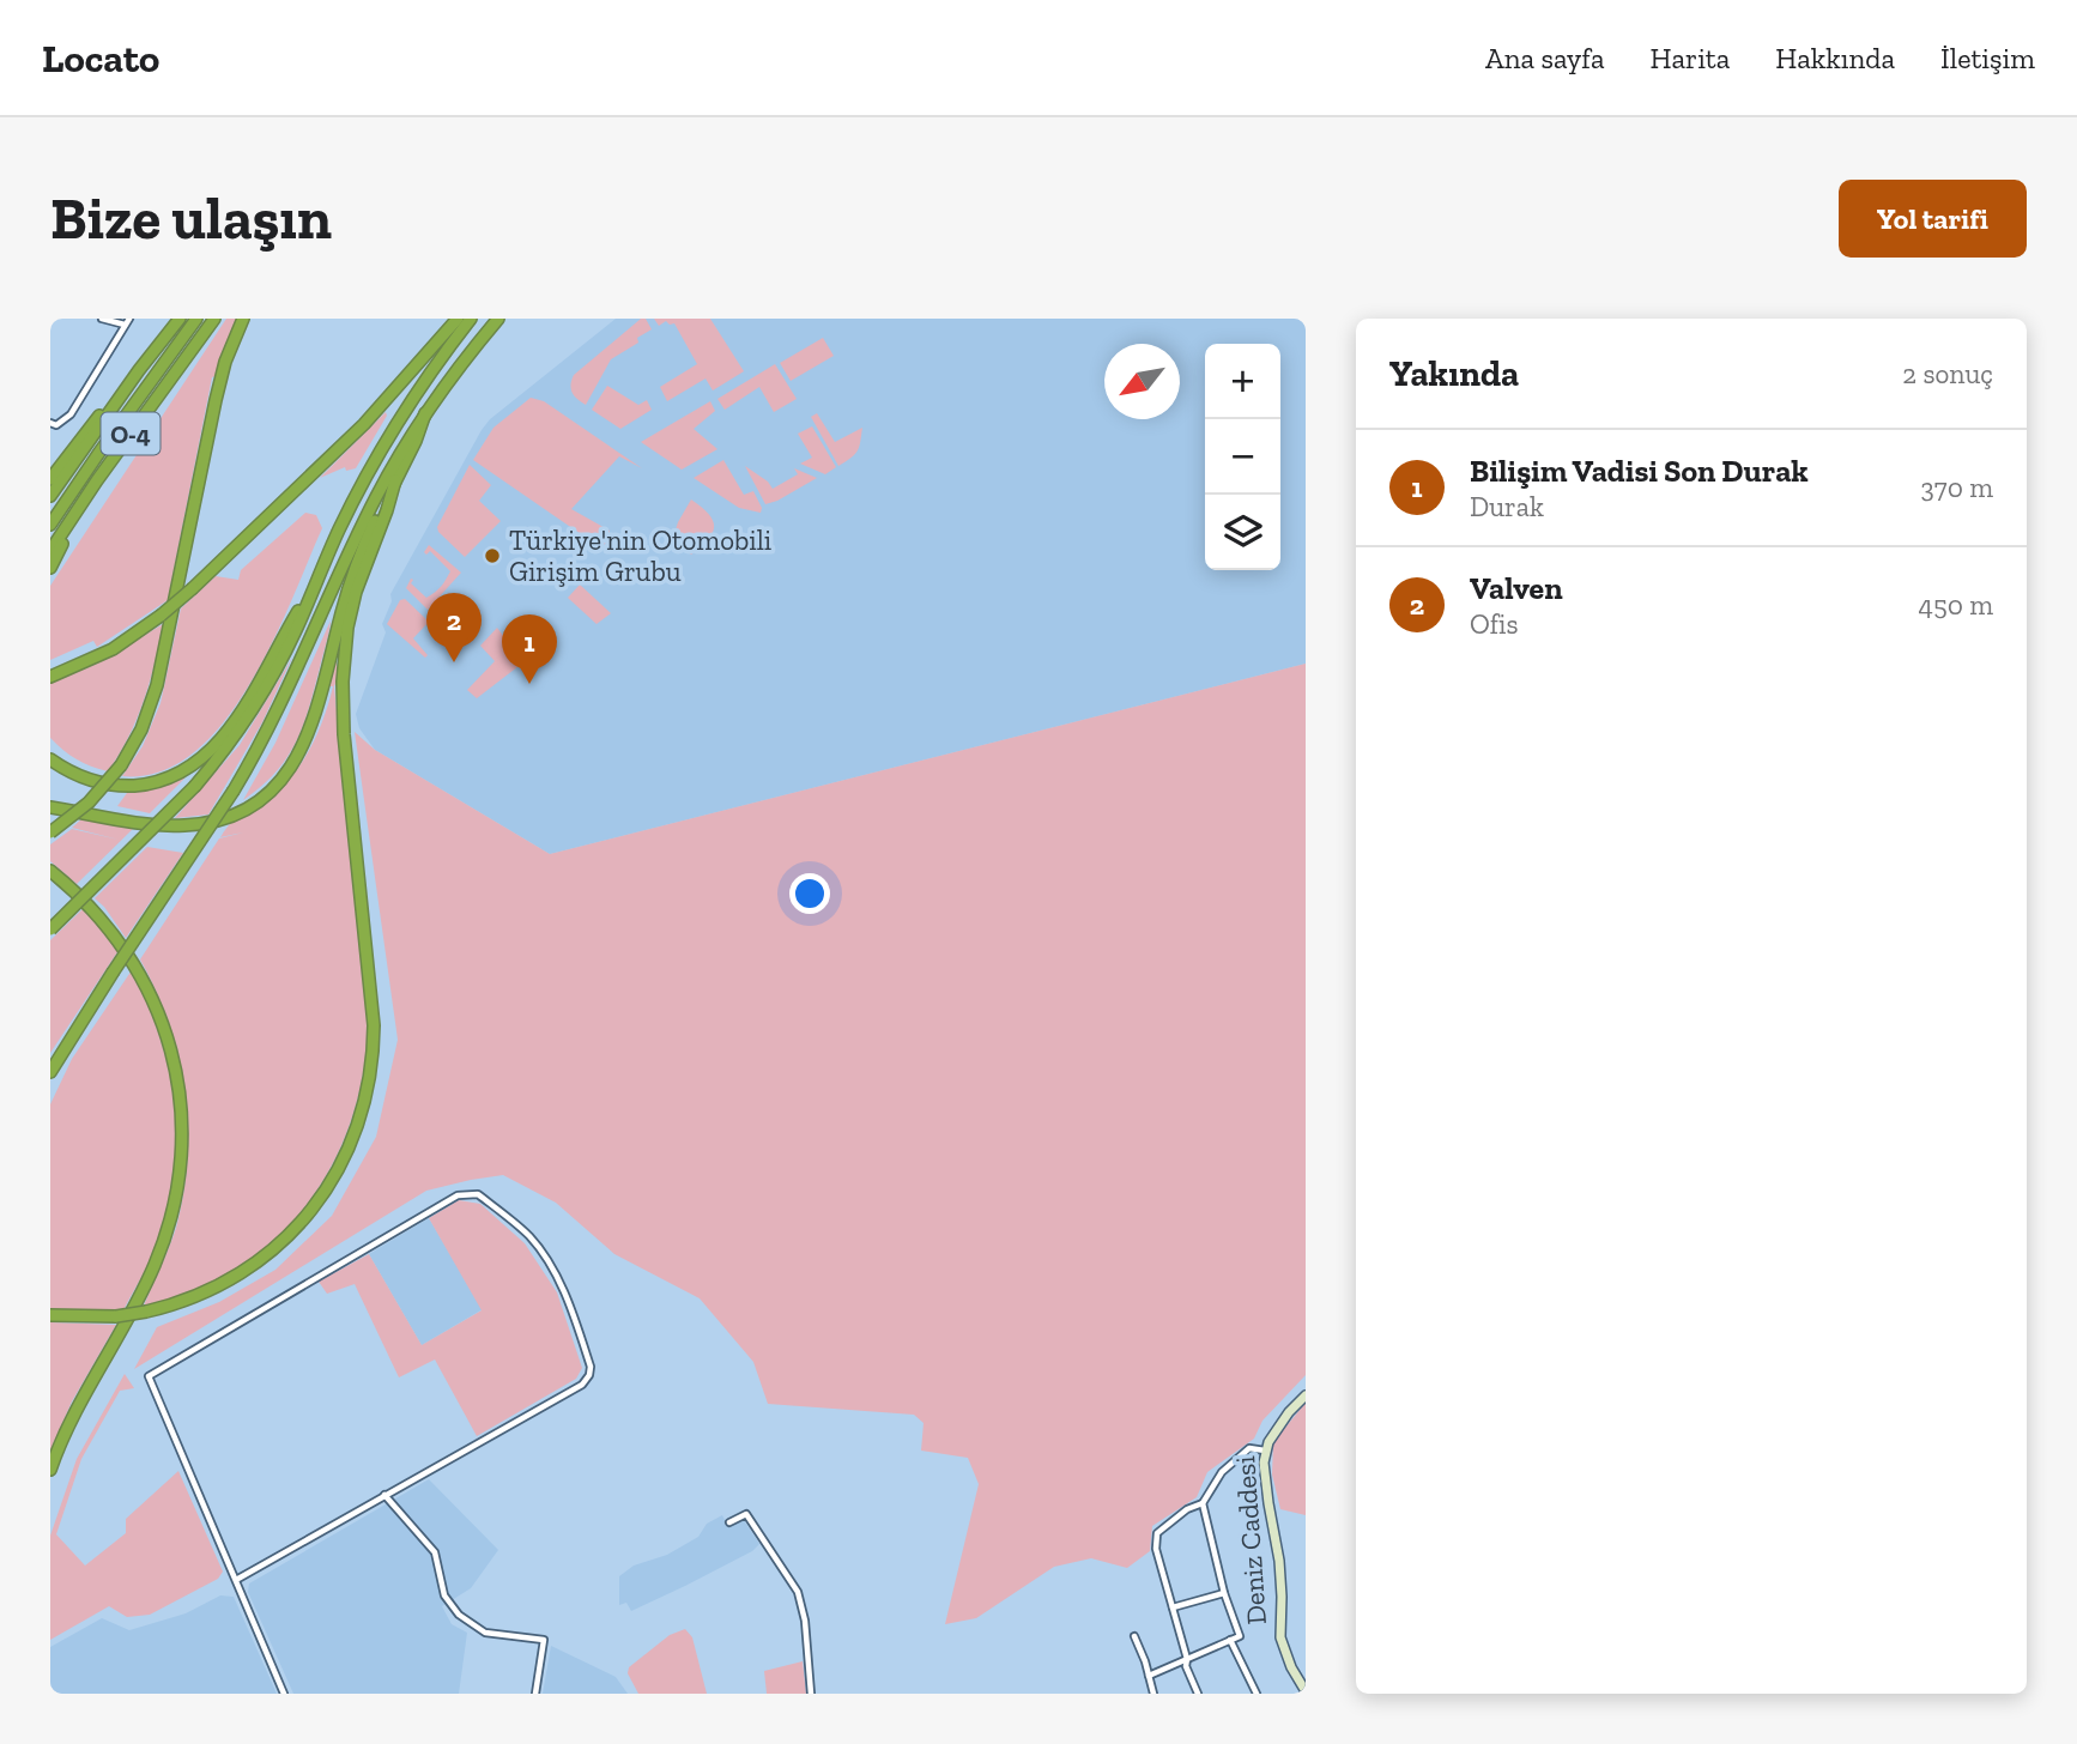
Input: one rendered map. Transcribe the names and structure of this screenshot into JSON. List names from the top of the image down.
{
  "streets": {
    "highway": ["O-4"],
    "main road": ["Deniz Caddesi"]
  },
  "places": ["Türkiye'nin Otomobili Girişim Grubu"],
  "north": "bottom left",
  "page": {
    "header": "Locato",
    "nav": [
      "Ana sayfa",
      "Harita",
      "Hakkında",
      "İletişim"
    ],
    "buttons": "Yol tarifi",
    "title": "Bize ulaşın",
    "heading": ["Yakında", "2 sonuç"],
    "map_buttons": ["+", "−"],
    "list": [
      {
        "mark": "1",
        "name": "Bilişim Vadisi Son Durak",
        "note": "Durak",
        "value": "370 m"
      },
      {
        "mark": "2",
        "name": "Valven",
        "note": "Ofis",
        "value": "450 m"
      }
    ],
    "pins": ["2", "1"]
  }
}
